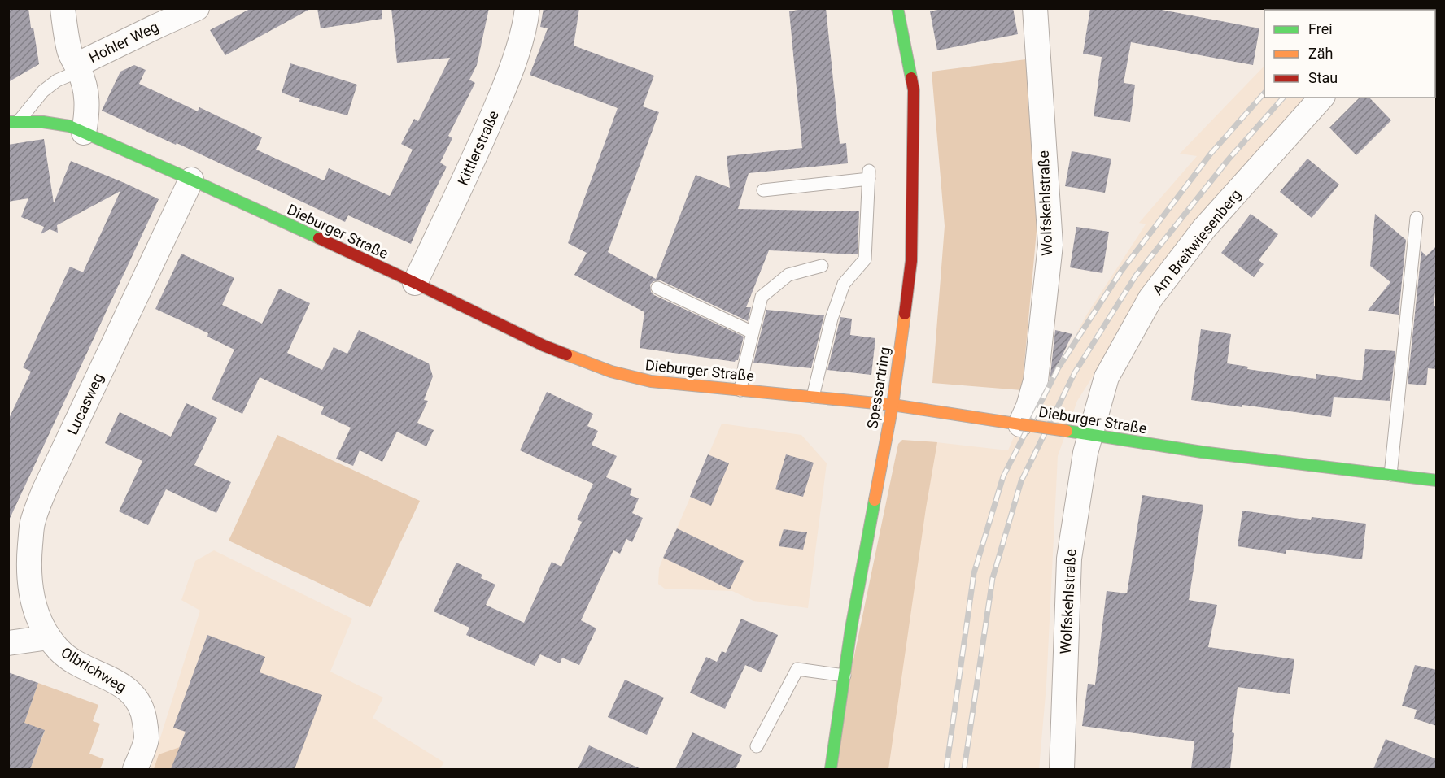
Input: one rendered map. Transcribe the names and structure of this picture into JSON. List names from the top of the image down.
{
  "streets": {
    "main road": ["Dieburger Straße", "Spessartring"],
    "street": [
      "Hohler Weg",
      "Kittlerstraße",
      "Wolfskehlstraße",
      "Am Breitwiesenberg",
      "Lucasweg",
      "Olbrichweg"
    ]
  },
  "crossings": [
    ["Kittlerstraße", "Dieburger Straße"],
    ["Wolfskehlstraße", "Dieburger Straße"],
    ["Wolfskehlstraße", "Am Breitwiesenberg"],
    ["Dieburger Straße", "Am Breitwiesenberg"],
    ["Dieburger Straße", "Spessartring"],
    ["Dieburger Straße", "Lucasweg"],
    ["Lucasweg", "Olbrichweg"]
  ],
  "legend": ["Frei", "Zäh", "Stau"]
}
